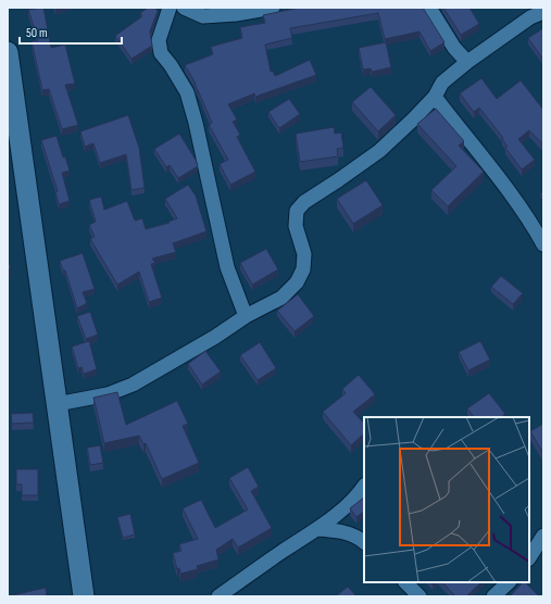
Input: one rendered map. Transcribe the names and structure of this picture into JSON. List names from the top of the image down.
{
  "scale_bar": "50 m"
}
